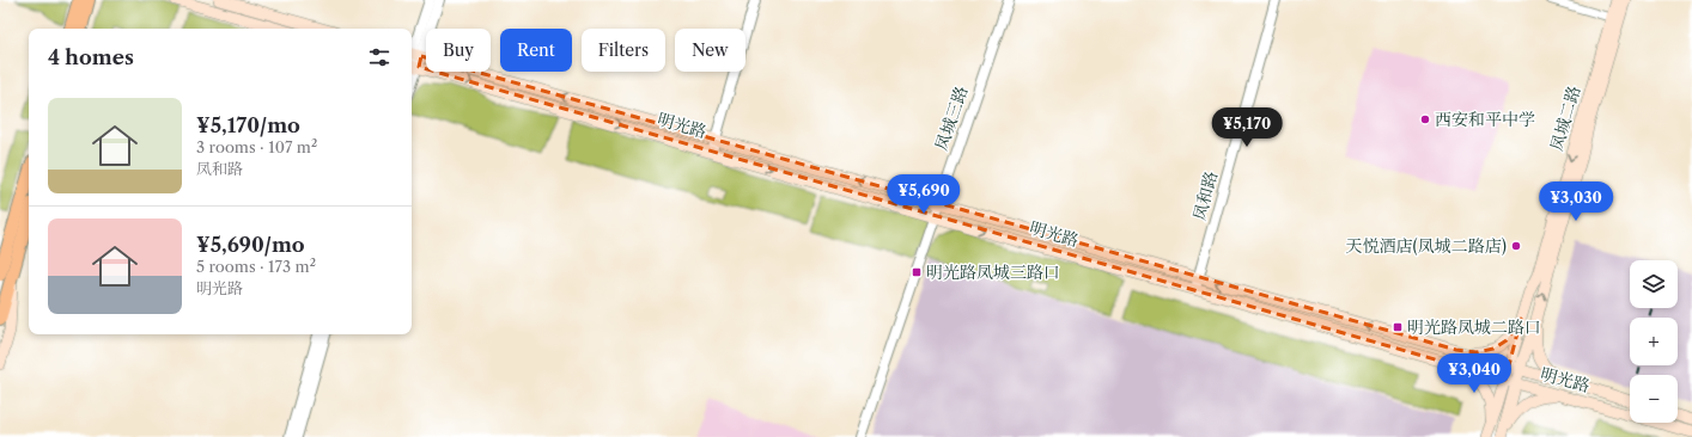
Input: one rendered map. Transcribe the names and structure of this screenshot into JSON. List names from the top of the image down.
{
  "streets": {
    "main road": ["凤城二路", "明光路"],
    "street": ["凤城三路", "凤和路"]
  },
  "crossings": [
    ["凤城三路", "明光路"],
    ["凤城二路", "明光路"],
    ["明光路", "凤和路"]
  ],
  "places": {
    "other": ["西安和平中学", "天悦酒店(凤城二路店)"],
    "transit": ["明光路凤城三路口", "明光路凤城二路口"]
  },
  "page": {
    "chip": [
      "Buy",
      "Rent",
      "Filters",
      "New"
    ],
    "heading": "4 homes",
    "list": [
      {
        "name": "¥5,170/mo",
        "note": "3 rooms · 107 m² · 凤和路"
      },
      {
        "name": "¥5,690/mo",
        "note": "5 rooms · 173 m² · 明光路"
      }
    ],
    "price": [
      "¥5,170",
      "¥5,690",
      "¥3,030",
      "¥3,040"
    ],
    "map_buttons": ["+", "−"]
  }
}
